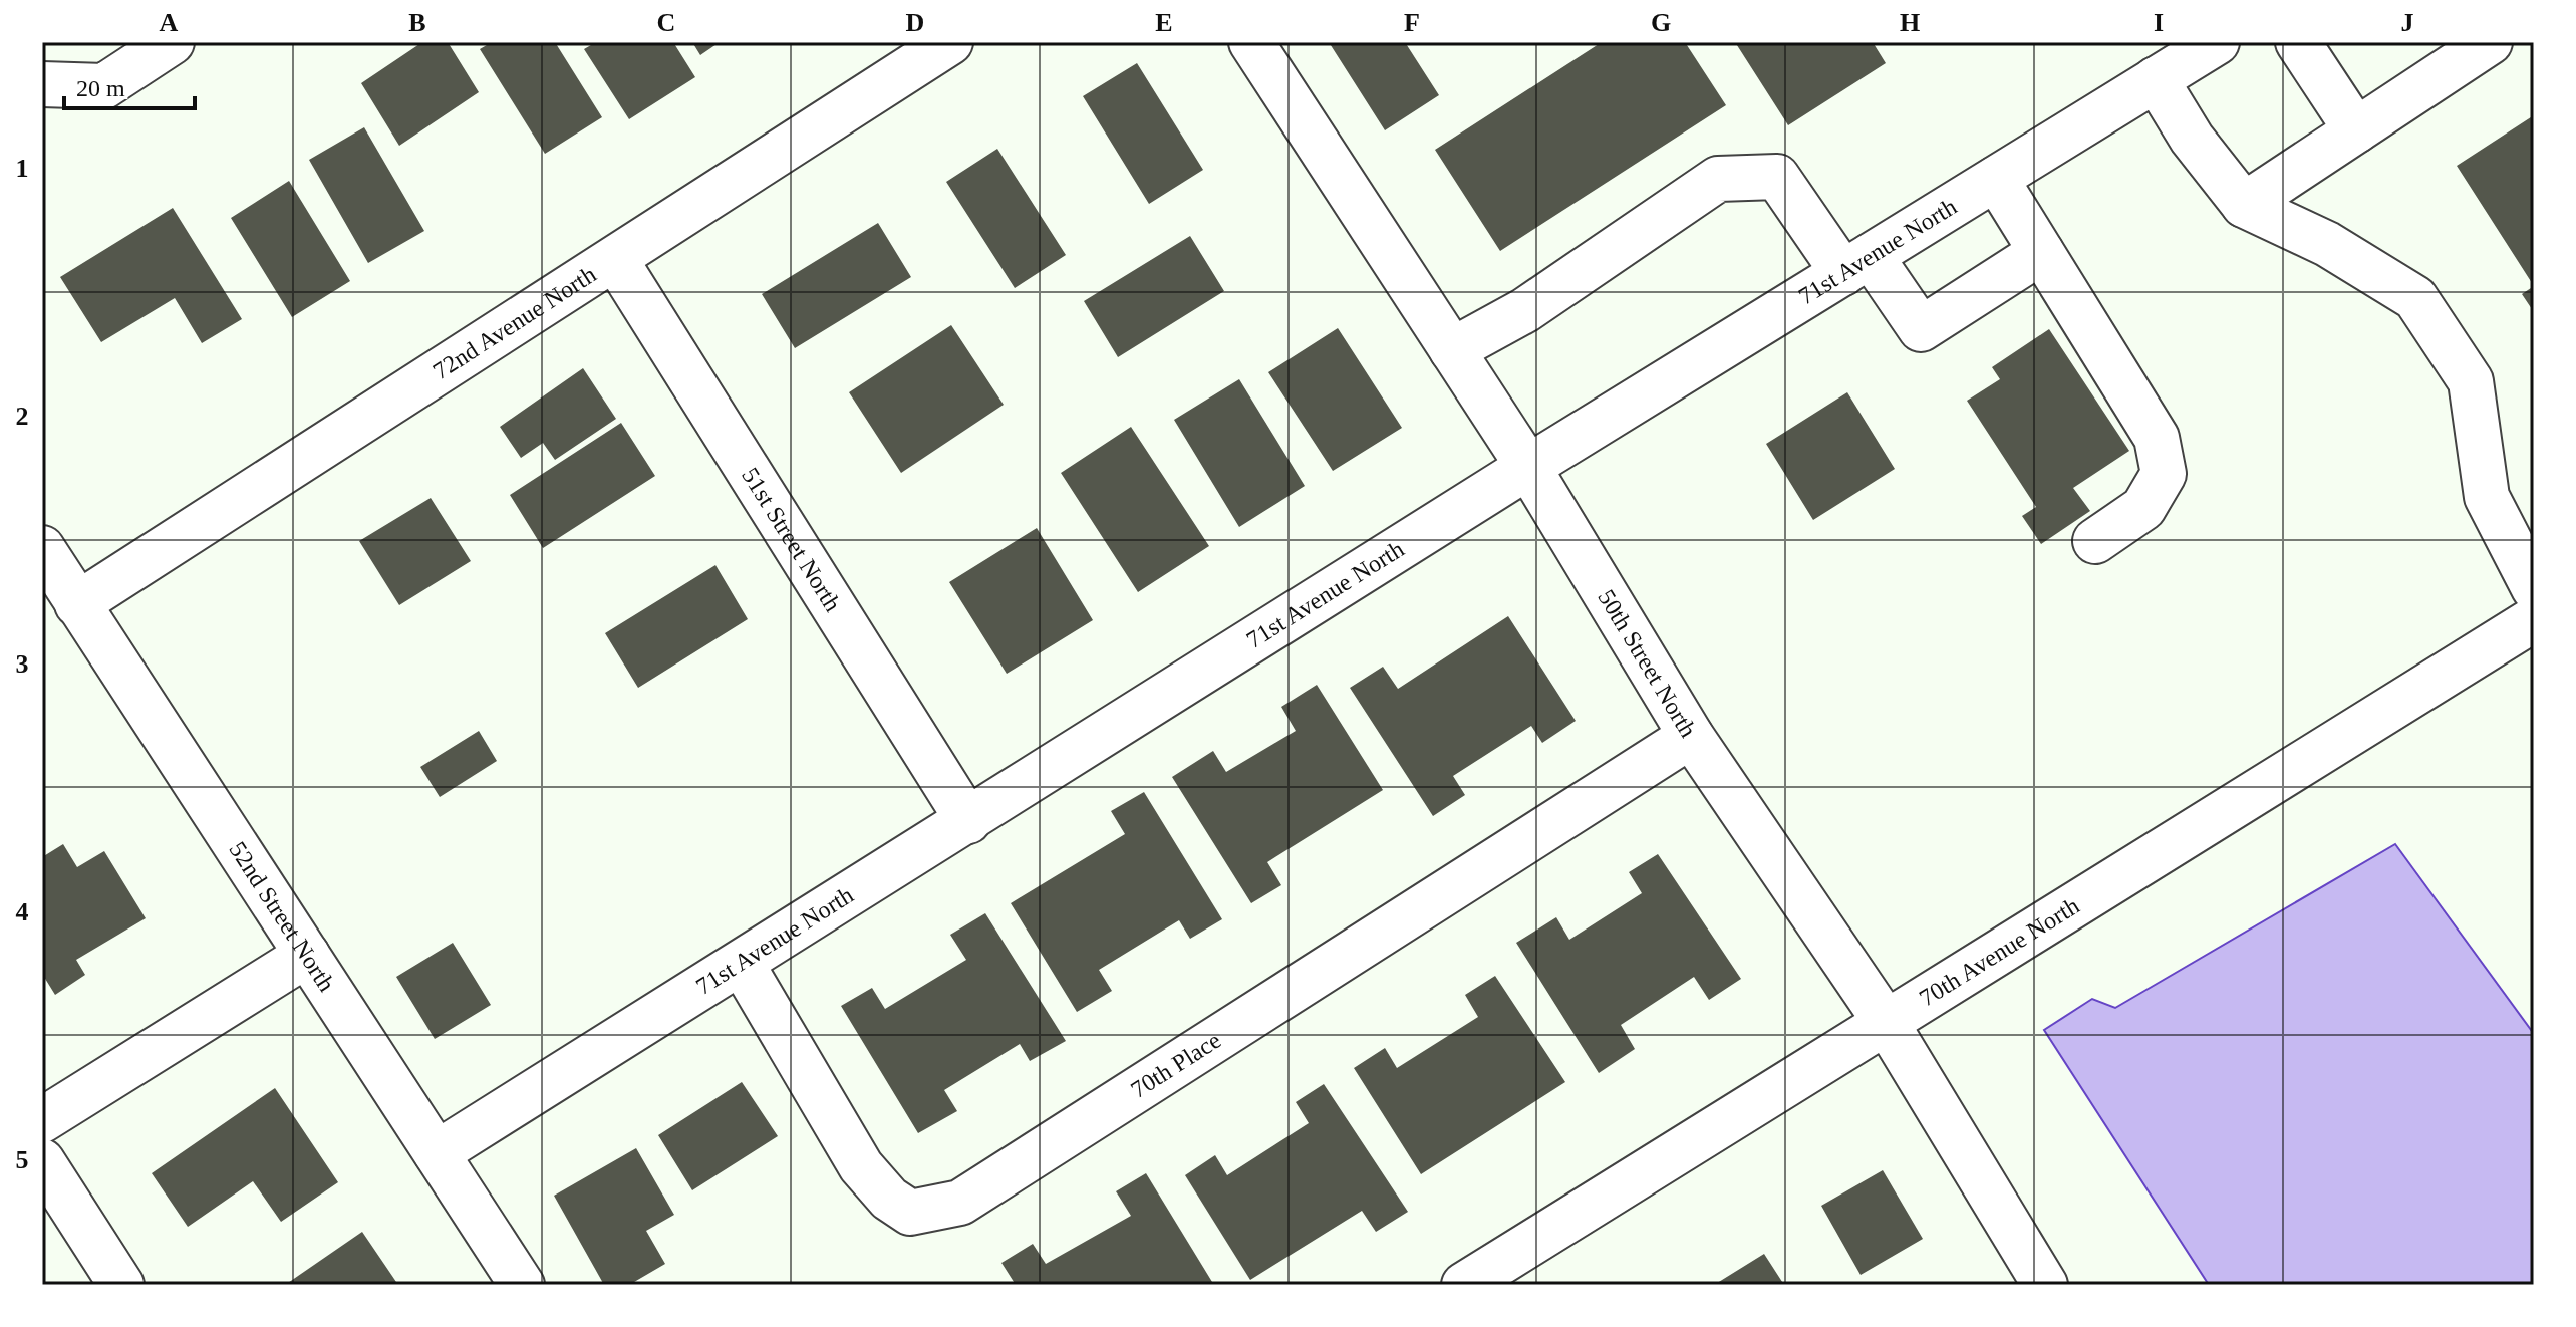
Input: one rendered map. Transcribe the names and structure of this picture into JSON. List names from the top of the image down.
{
  "streets": {
    "street": [
      "71st Avenue North",
      "72nd Avenue North",
      "51st Street North",
      "50th Street North",
      "52nd Street North",
      "70th Avenue North",
      "70th Place"
    ]
  },
  "crossings": [
    ["71st Avenue North", "51st Street North"],
    ["71st Avenue North", "50th Street North"],
    ["71st Avenue North", "52nd Street North"],
    ["71st Avenue North", "70th Place"],
    ["72nd Avenue North", "51st Street North"],
    ["72nd Avenue North", "52nd Street North"],
    ["50th Street North", "70th Avenue North"],
    ["50th Street North", "70th Place"]
  ],
  "scale_bar": "20 m",
  "grid": {
    "columns": [
      "A",
      "B",
      "C",
      "D",
      "E",
      "F",
      "G",
      "H",
      "I",
      "J"
    ],
    "rows": [
      "1",
      "2",
      "3",
      "4",
      "5"
    ]
  }
}
